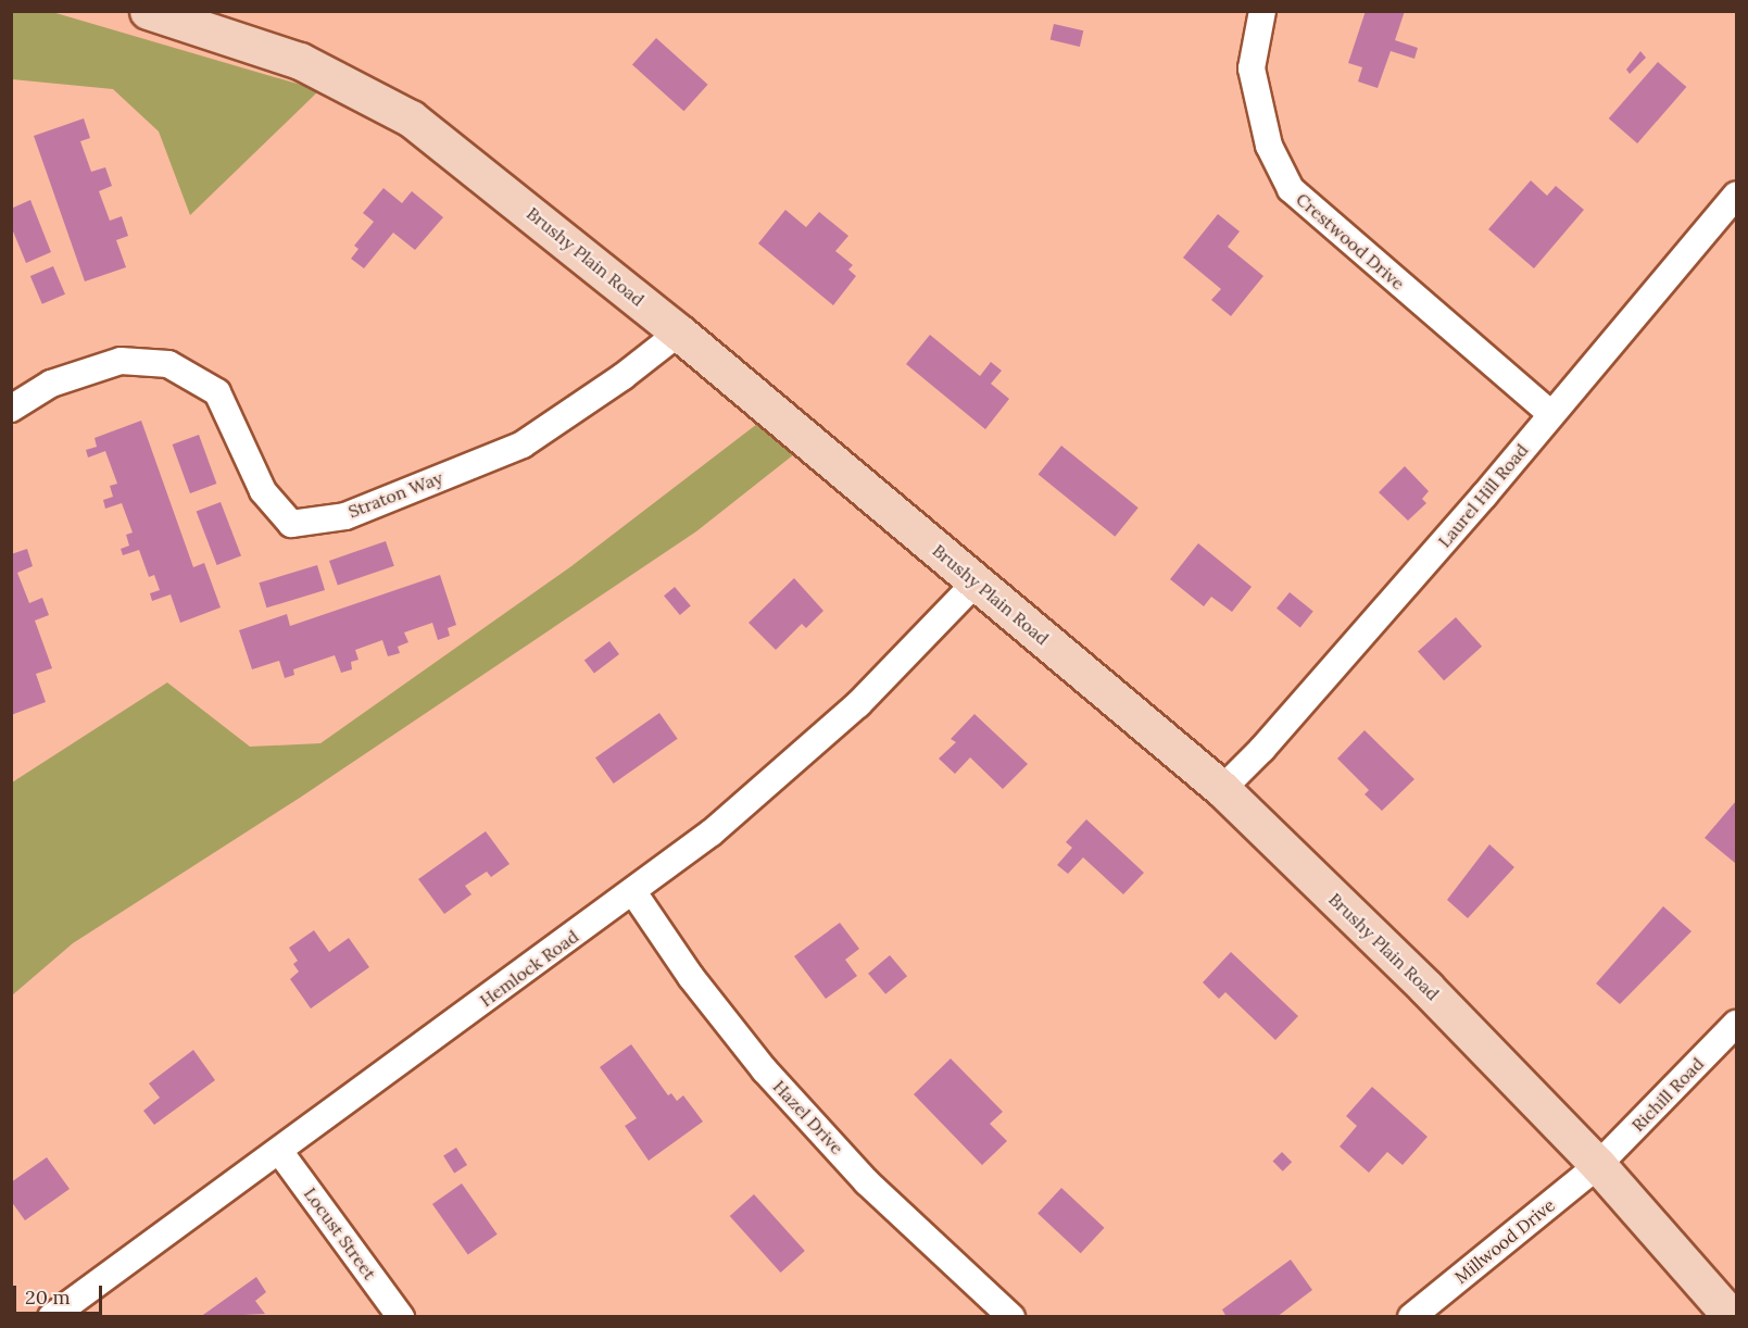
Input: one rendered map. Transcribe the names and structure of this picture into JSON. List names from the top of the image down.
{
  "streets": {
    "main road": ["Brushy Plain Road"],
    "street": [
      "Crestwood Drive",
      "Straton Way",
      "Laurel Hill Road",
      "Hemlock Road",
      "Richill Road",
      "Hazel Drive",
      "Locust Street",
      "Millwood Drive"
    ]
  },
  "crossings": [
    ["Crestwood Drive", "Laurel Hill Road"],
    ["Brushy Plain Road", "Straton Way"],
    ["Brushy Plain Road", "Laurel Hill Road"],
    ["Brushy Plain Road", "Hemlock Road"],
    ["Brushy Plain Road", "Richill Road"],
    ["Brushy Plain Road", "Millwood Drive"],
    ["Hemlock Road", "Hazel Drive"],
    ["Hemlock Road", "Locust Street"],
    ["Richill Road", "Millwood Drive"]
  ],
  "scale_bar": "20 m"
}
